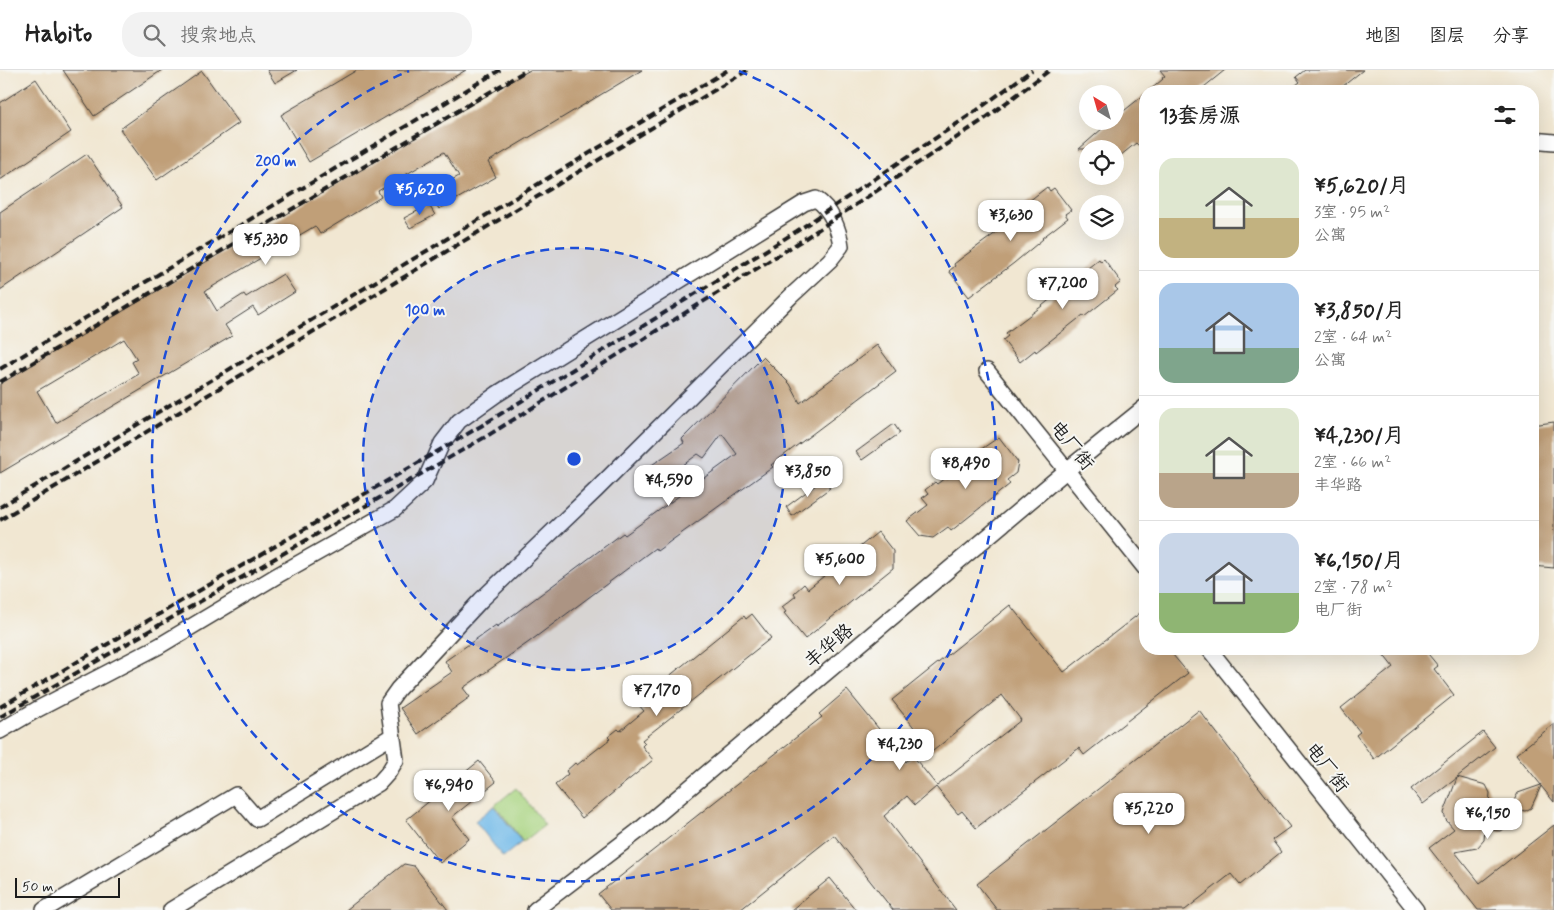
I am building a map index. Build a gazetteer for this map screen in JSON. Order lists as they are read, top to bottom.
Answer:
{
  "streets": {
    "street": ["电厂街", "丰华路"]
  },
  "crossings": [
    ["电厂街", "丰华路"]
  ],
  "scale_bar": "50 m",
  "north": "top left",
  "page": {
    "header": "Habito",
    "search": "搜索地点",
    "nav": ["地图", "图层", "分享"],
    "heading": "13套房源",
    "list": [
      {
        "name": "¥5,620/月",
        "note": "3室 · 95 m² · 公寓"
      },
      {
        "name": "¥3,850/月",
        "note": "2室 · 64 m² · 公寓"
      },
      {
        "name": "¥4,230/月",
        "note": "2室 · 66 m² · 丰华路"
      },
      {
        "name": "¥6,150/月",
        "note": "2室 · 78 m² · 电厂街"
      }
    ],
    "price": [
      "¥5,620",
      "¥3,630",
      "¥5,330",
      "¥7,200",
      "¥8,490",
      "¥3,850",
      "¥4,590",
      "¥5,600",
      "¥7,170",
      "¥4,230",
      "¥6,940",
      "¥5,220",
      "¥6,150"
    ],
    "scale": "50 m"
  },
  "rings": ["200 m", "100 m"]
}
